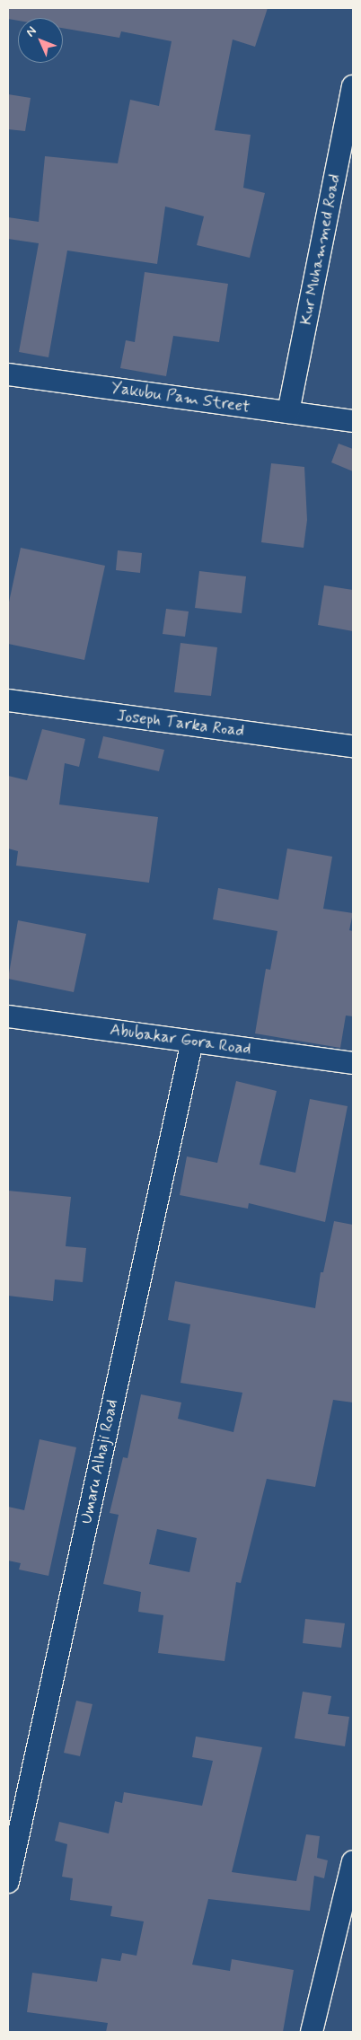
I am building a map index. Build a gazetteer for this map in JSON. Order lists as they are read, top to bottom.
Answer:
{
  "streets": {
    "street": [
      "Kur Muhammed Road",
      "Yakubu Pam Street",
      "Joseph Tarka Road",
      "Abubakar Gora Road",
      "Umaru Alhaji Road"
    ]
  },
  "crossings": [
    ["Kur Muhammed Road", "Yakubu Pam Street"],
    ["Abubakar Gora Road", "Umaru Alhaji Road"]
  ],
  "north": "top left"
}
